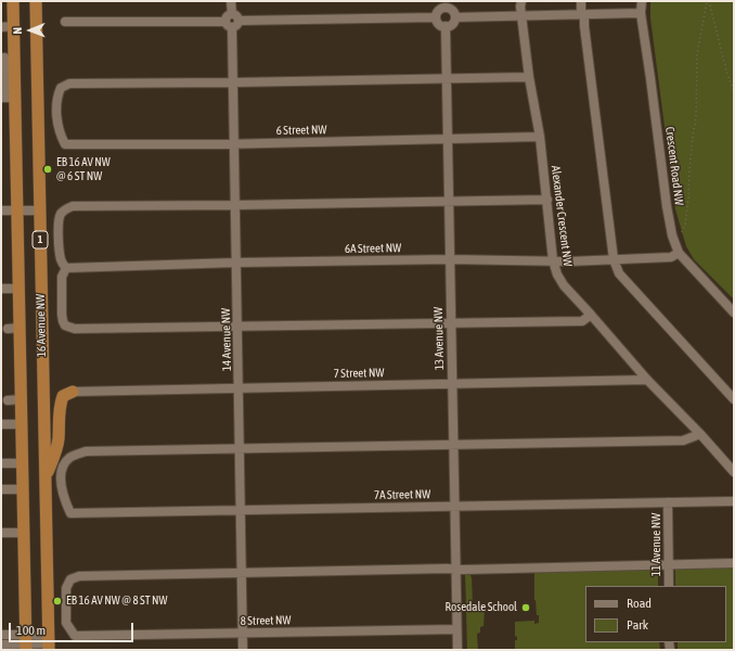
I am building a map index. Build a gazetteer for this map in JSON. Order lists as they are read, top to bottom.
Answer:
{
  "streets": {
    "highway": ["1", "16 Avenue NW"],
    "street": [
      "6 Street NW",
      "Crescent Road NW",
      "Alexander Crescent NW",
      "6A Street NW",
      "13 Avenue NW",
      "14 Avenue NW",
      "7 Street NW",
      "7A Street NW",
      "11 Avenue NW",
      "8 Street NW"
    ]
  },
  "crossings": [
    ["6 Street NW", "Alexander Crescent NW"],
    ["6 Street NW", "13 Avenue NW"],
    ["6 Street NW", "14 Avenue NW"],
    ["Crescent Road NW", "6A Street NW"],
    ["Alexander Crescent NW", "6A Street NW"],
    ["Alexander Crescent NW", "7 Street NW"],
    ["6A Street NW", "13 Avenue NW"],
    ["6A Street NW", "14 Avenue NW"],
    ["13 Avenue NW", "7 Street NW"],
    ["13 Avenue NW", "7A Street NW"],
    ["13 Avenue NW", "8 Street NW"],
    ["14 Avenue NW", "7 Street NW"],
    ["14 Avenue NW", "7A Street NW"],
    ["14 Avenue NW", "8 Street NW"],
    ["7A Street NW", "11 Avenue NW"]
  ],
  "places": ["EB 16 AV NW @ 6 ST NW", "EB 16 AV NW @ 8 ST NW", "Rosedale School"],
  "legend": ["Road", "Park"],
  "scale_bar": "100 m",
  "north": "left"
}
